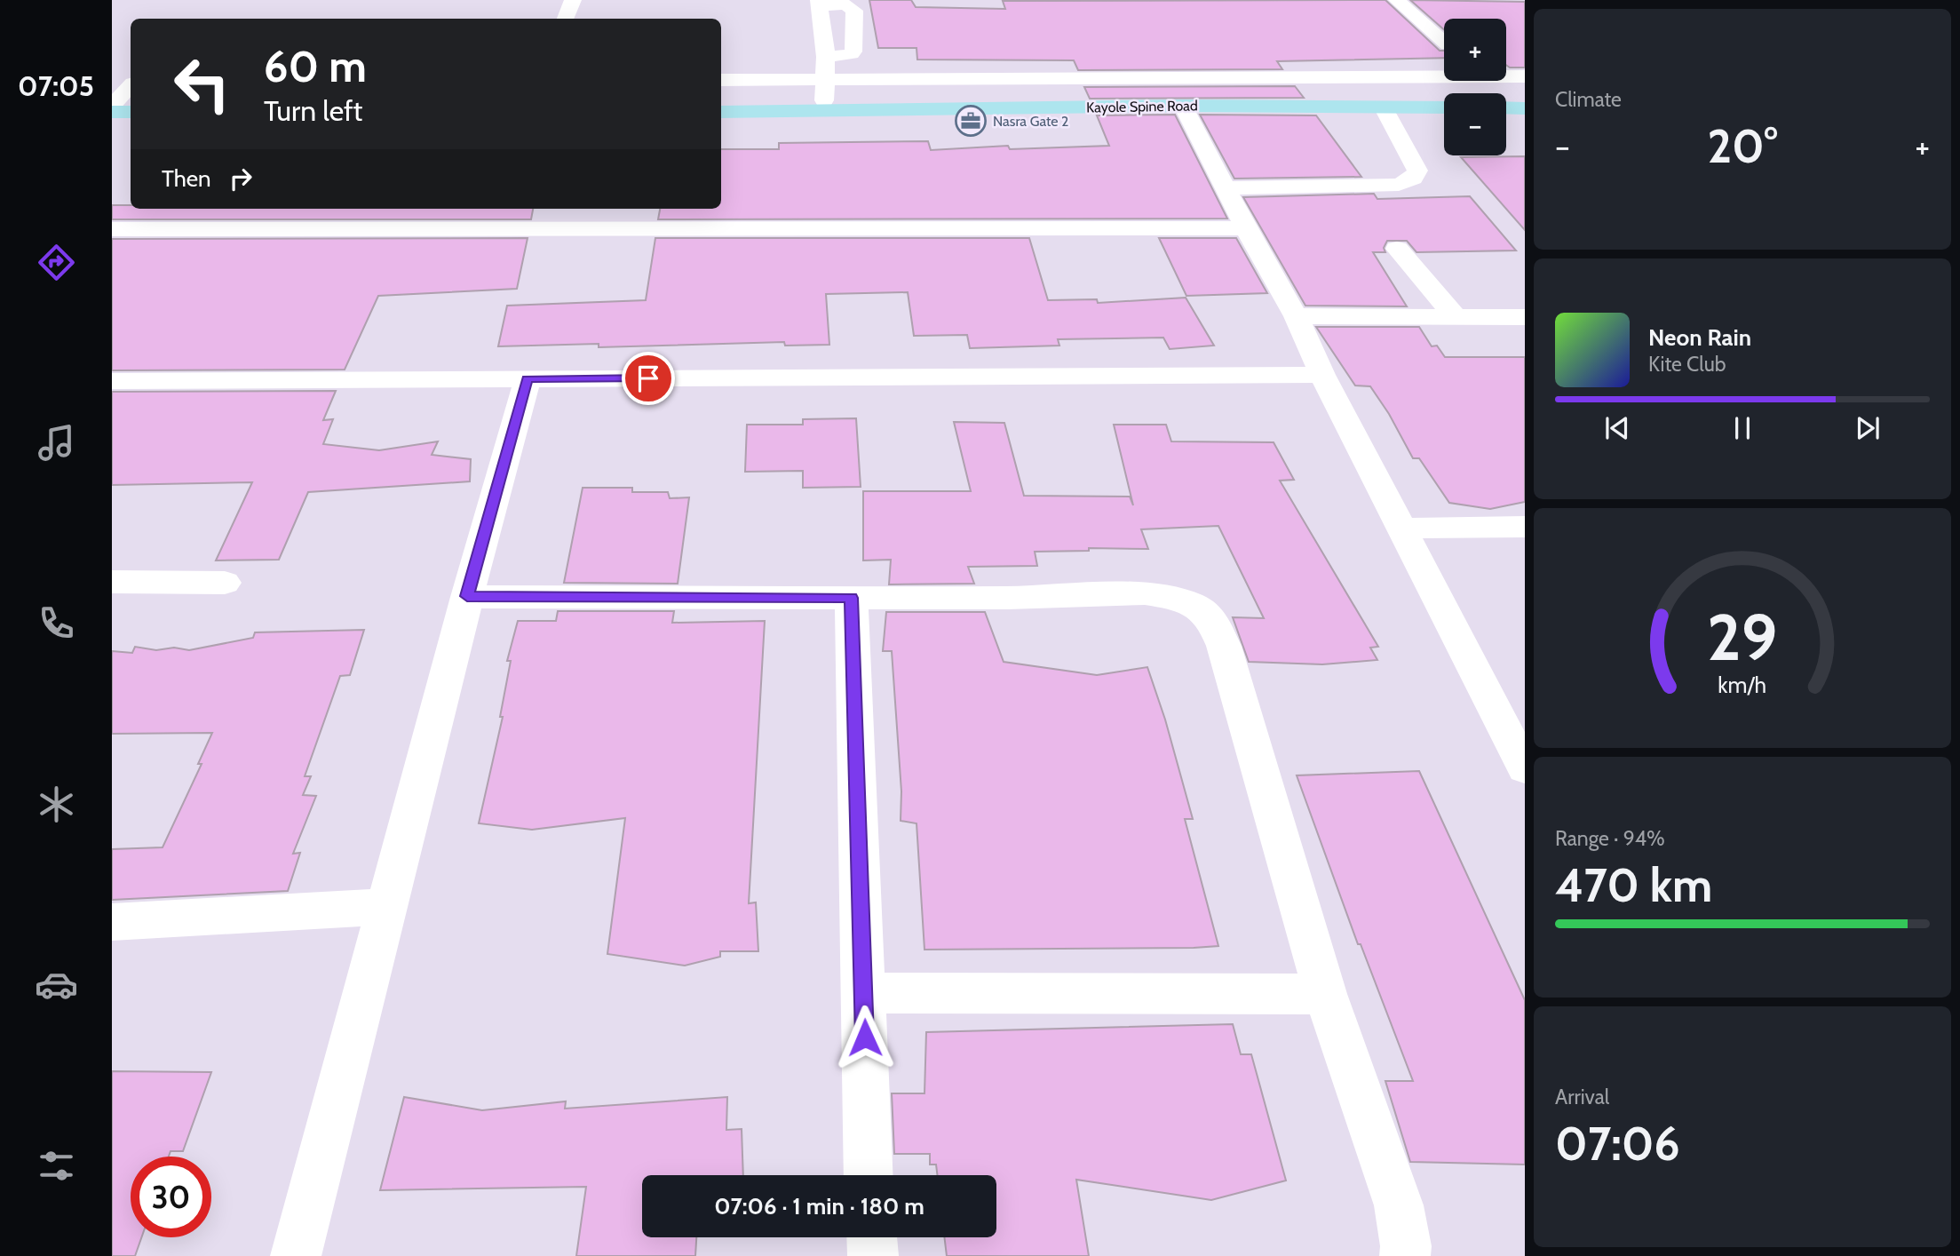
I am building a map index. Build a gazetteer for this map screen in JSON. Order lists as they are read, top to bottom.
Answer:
{
  "streets": {
    "main road": ["Kayole Spine Road"]
  },
  "places": {
    "office": ["Nasra Gate 2"]
  },
  "page": {
    "tabs": "07:05",
    "tile": [
      "Climate",
      ["Range · 94%", "470 km"],
      ["Arrival", "07:06"]
    ],
    "map_buttons": ["+", "−"],
    "turn": ["60 m", "Turn left"],
    "heat": ["−", "20°", "+"],
    "then": "Then",
    "song": ["Neon Rain", "Kite Club"],
    "limit": "30",
    "trip": "07:06 · 1 min · 180 m",
    "gauge": ["29", "km/h"]
  }
}
